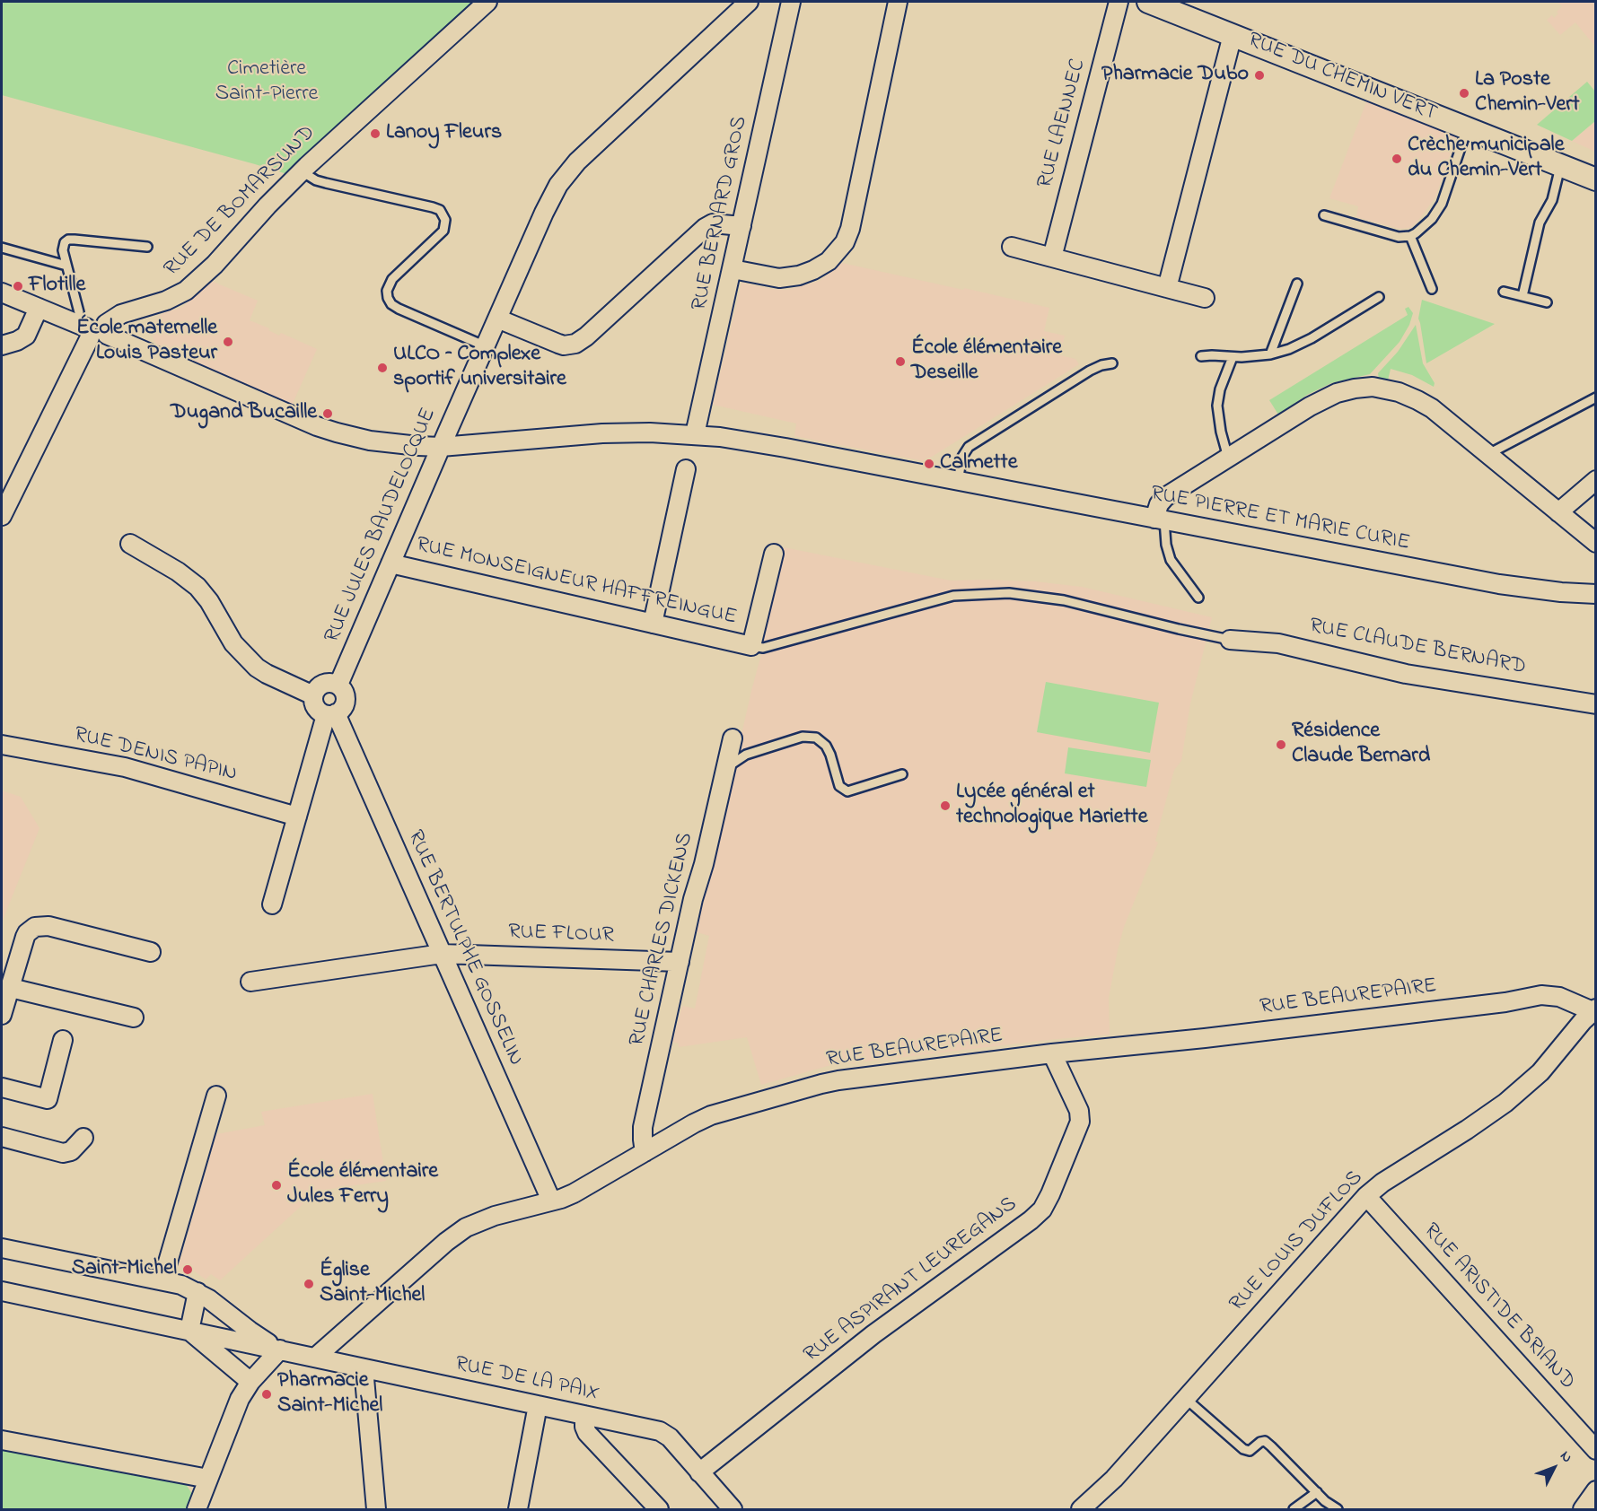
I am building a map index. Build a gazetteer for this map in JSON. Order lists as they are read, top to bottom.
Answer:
{
  "streets": {
    "street": [
      "RUE DU CHEMIN VERT",
      "RUE LAENNEC",
      "RUE DE BOMARSUND",
      "RUE BERNARD GROS",
      "RUE PIERRE ET MARIE CURIE",
      "RUE JULES BAUDELOCQUE",
      "RUE MONSEIGNEUR HAFFREINGUE",
      "RUE CLAUDE BERNARD",
      "RUE DENIS PAPIN",
      "RUE FLOUR",
      "RUE CHARLES DICKENS",
      "RUE BERTULPHE GOSSELIN",
      "RUE BEAUREPAIRE",
      "RUE LOUIS DUFLOS",
      "RUE ASPIRANT LEUREGANS",
      "RUE ARISTIDE BRIAND",
      "RUE DE LA PAIX"
    ]
  },
  "crossings": [
    ["RUE DE BOMARSUND", "RUE PIERRE ET MARIE CURIE"],
    ["RUE BERNARD GROS", "RUE PIERRE ET MARIE CURIE"],
    ["RUE PIERRE ET MARIE CURIE", "RUE JULES BAUDELOCQUE"],
    ["RUE JULES BAUDELOCQUE", "RUE MONSEIGNEUR HAFFREINGUE"],
    ["RUE JULES BAUDELOCQUE", "RUE BERTULPHE GOSSELIN"],
    ["RUE FLOUR", "RUE CHARLES DICKENS"],
    ["RUE FLOUR", "RUE BERTULPHE GOSSELIN"],
    ["RUE CHARLES DICKENS", "RUE BEAUREPAIRE"],
    ["RUE BERTULPHE GOSSELIN", "RUE BEAUREPAIRE"],
    ["RUE BEAUREPAIRE", "RUE LOUIS DUFLOS"],
    ["RUE BEAUREPAIRE", "RUE ASPIRANT LEUREGANS"],
    ["RUE BEAUREPAIRE", "RUE DE LA PAIX"],
    ["RUE LOUIS DUFLOS", "RUE ARISTIDE BRIAND"],
    ["RUE ASPIRANT LEUREGANS", "RUE DE LA PAIX"]
  ],
  "parks": ["Cimetière Saint-Pierre"],
  "places": [
    "Pharmacie Dubo",
    "La Poste Chemin-Vert",
    "Lanoy Fleurs",
    "Crèche municipale du Chemin-Vert",
    "Flotille",
    "École maternelle Louis Pasteur",
    "École élémentaire Deseille",
    "ULCO – Complexe sportif universitaire",
    "Dugand Bucaille",
    "Calmette",
    "Résidence Claude Bernard",
    "Lycée général et technologique Mariette",
    "École élémentaire Jules Ferry",
    "Saint-Michel",
    "Église Saint-Michel",
    "Pharmacie Saint-Michel"
  ],
  "north": "top right"
}
